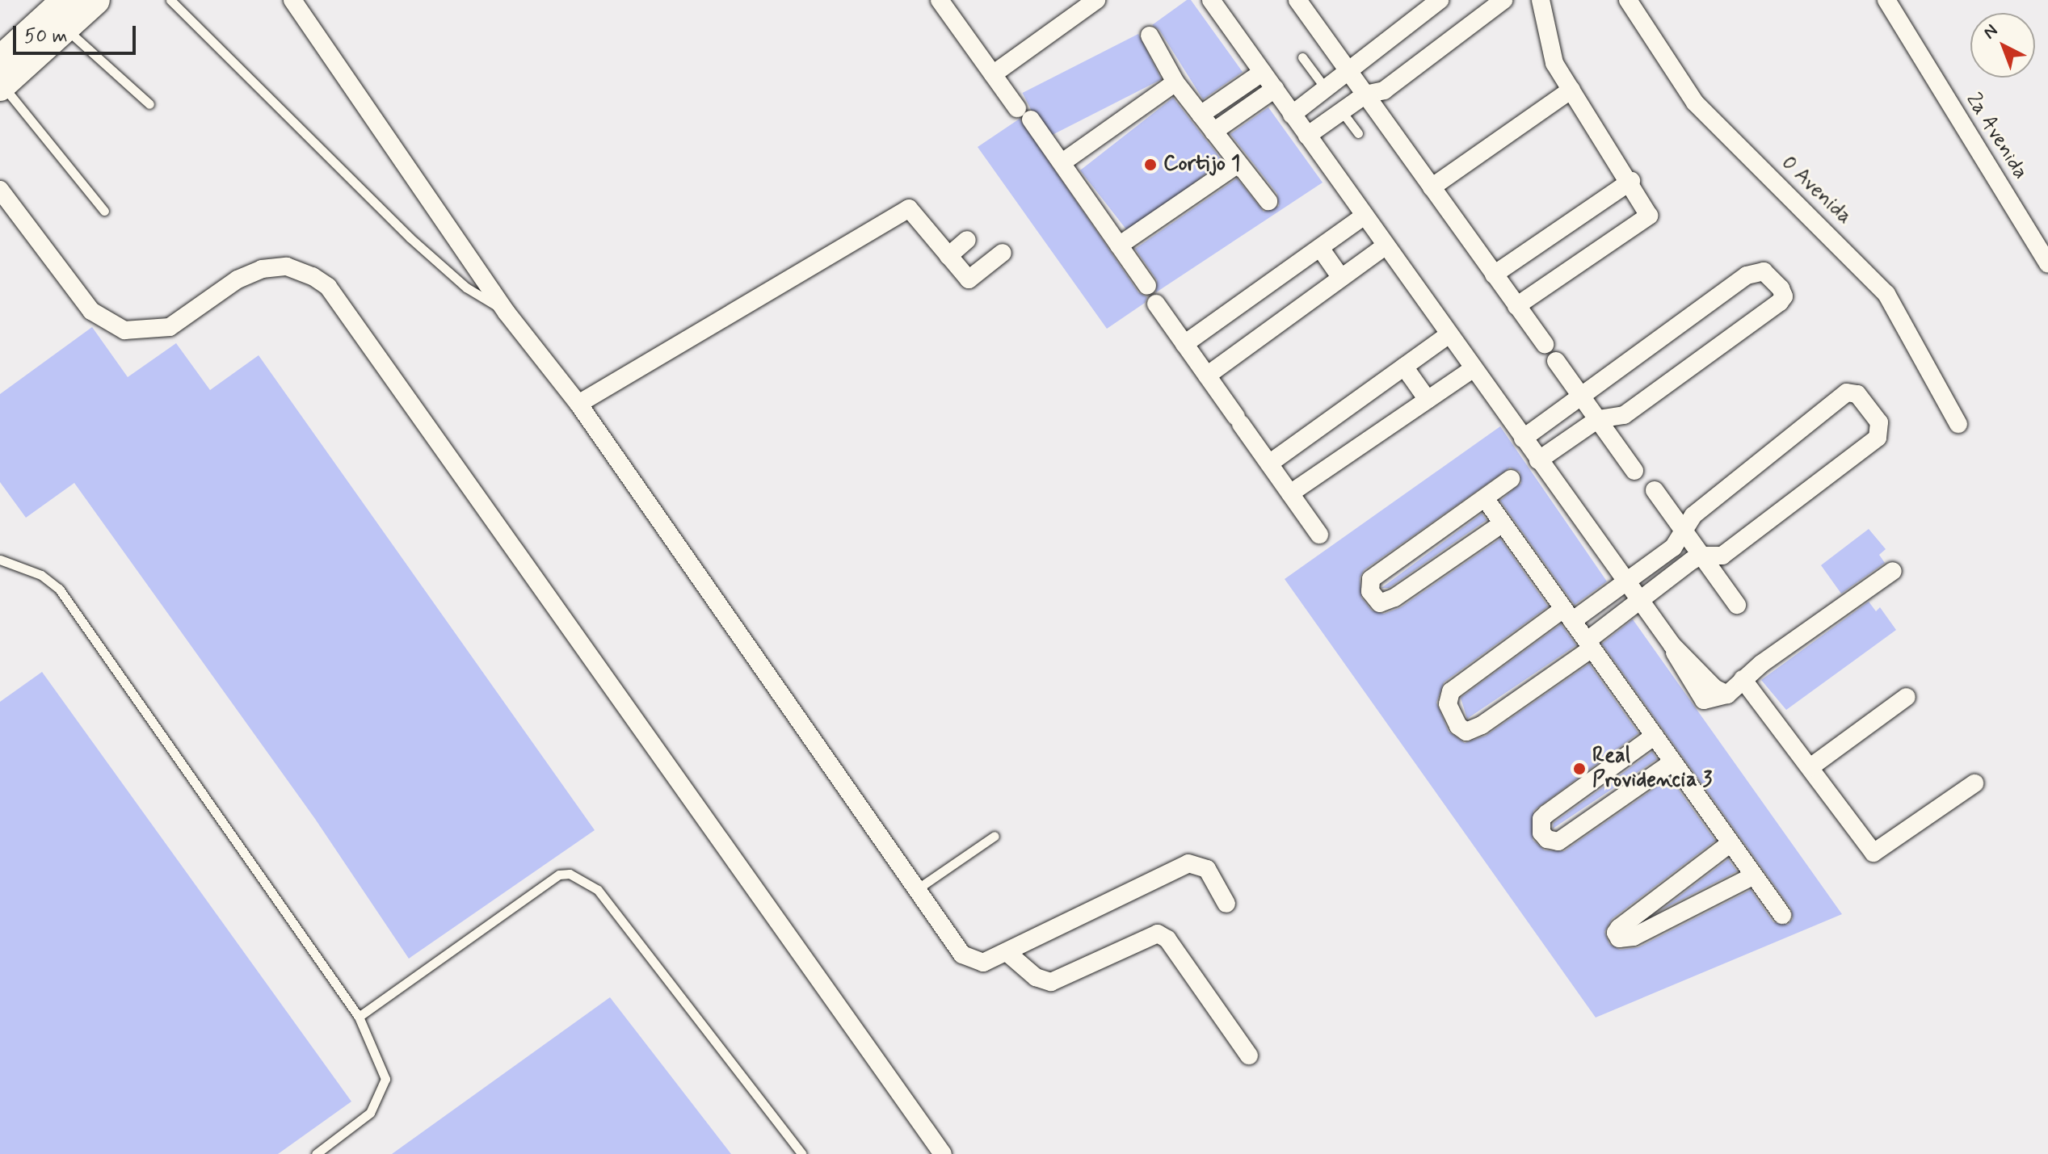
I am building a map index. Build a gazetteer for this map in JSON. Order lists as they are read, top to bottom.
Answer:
{
  "streets": {
    "street": ["2a Avenida", "0 Avenida"]
  },
  "places": ["Cortijo 1", "Real Providencia 3"],
  "scale_bar": "50 m",
  "north": "top left"
}
